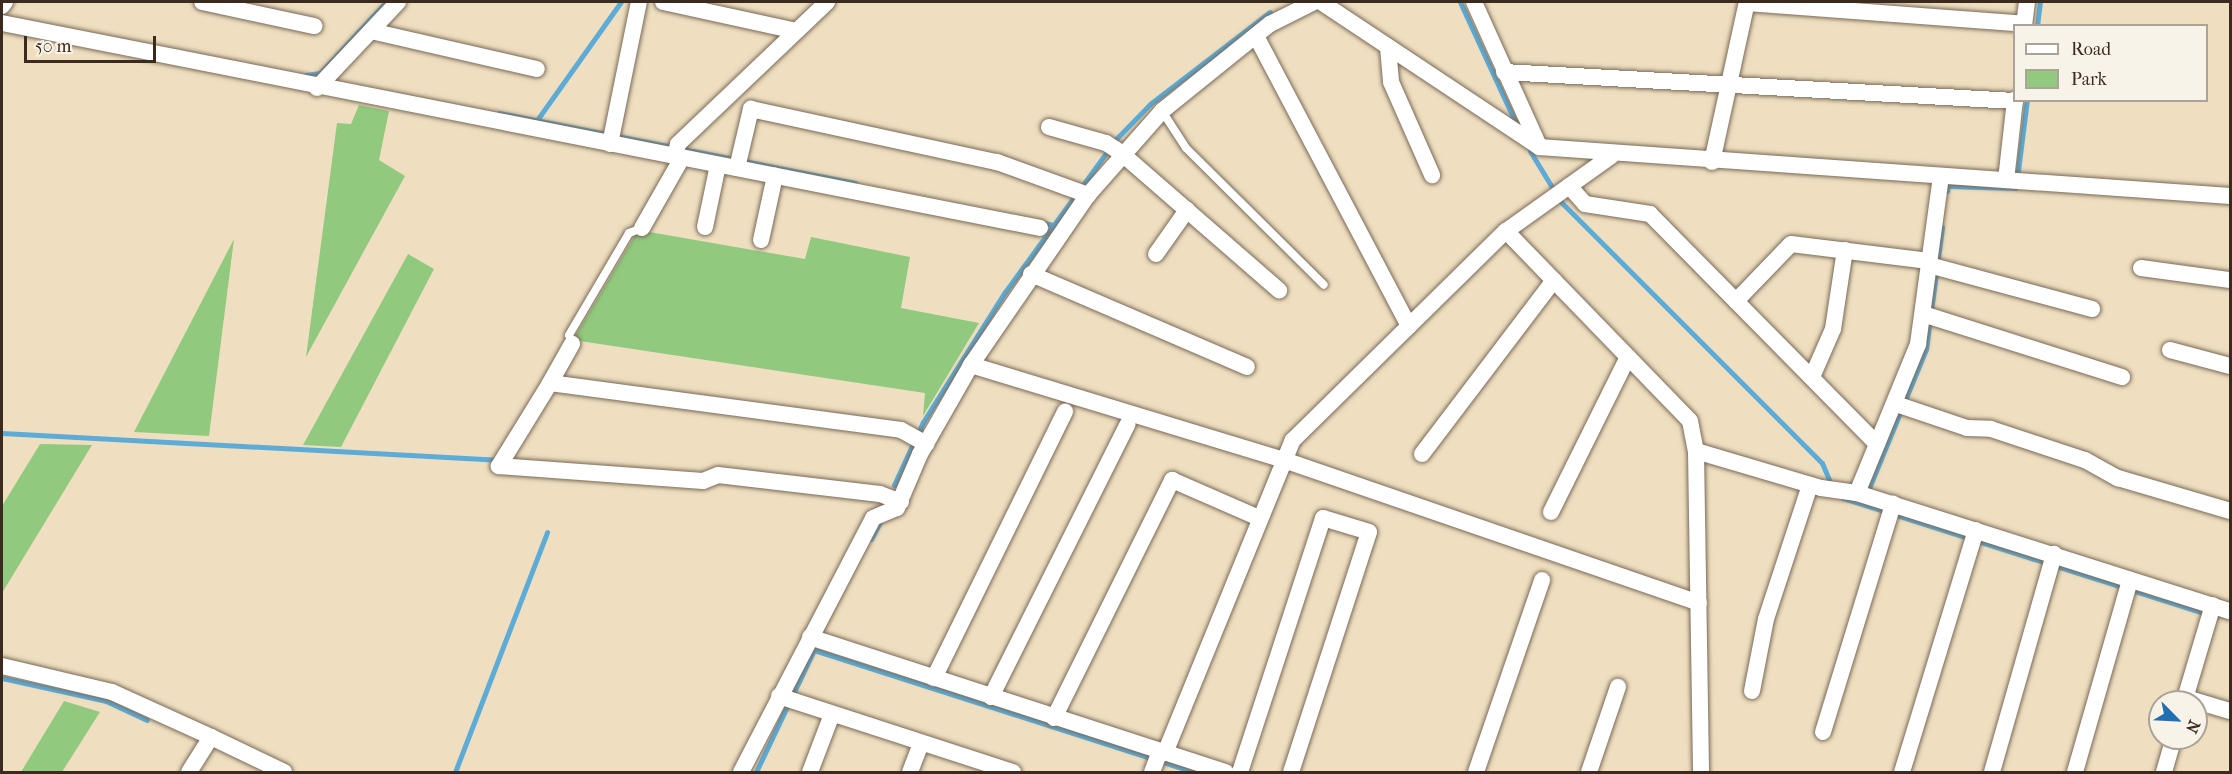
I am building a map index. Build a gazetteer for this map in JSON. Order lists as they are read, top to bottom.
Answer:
{
  "legend": ["Road", "Park"],
  "scale_bar": "50 m",
  "north": "bottom right"
}
